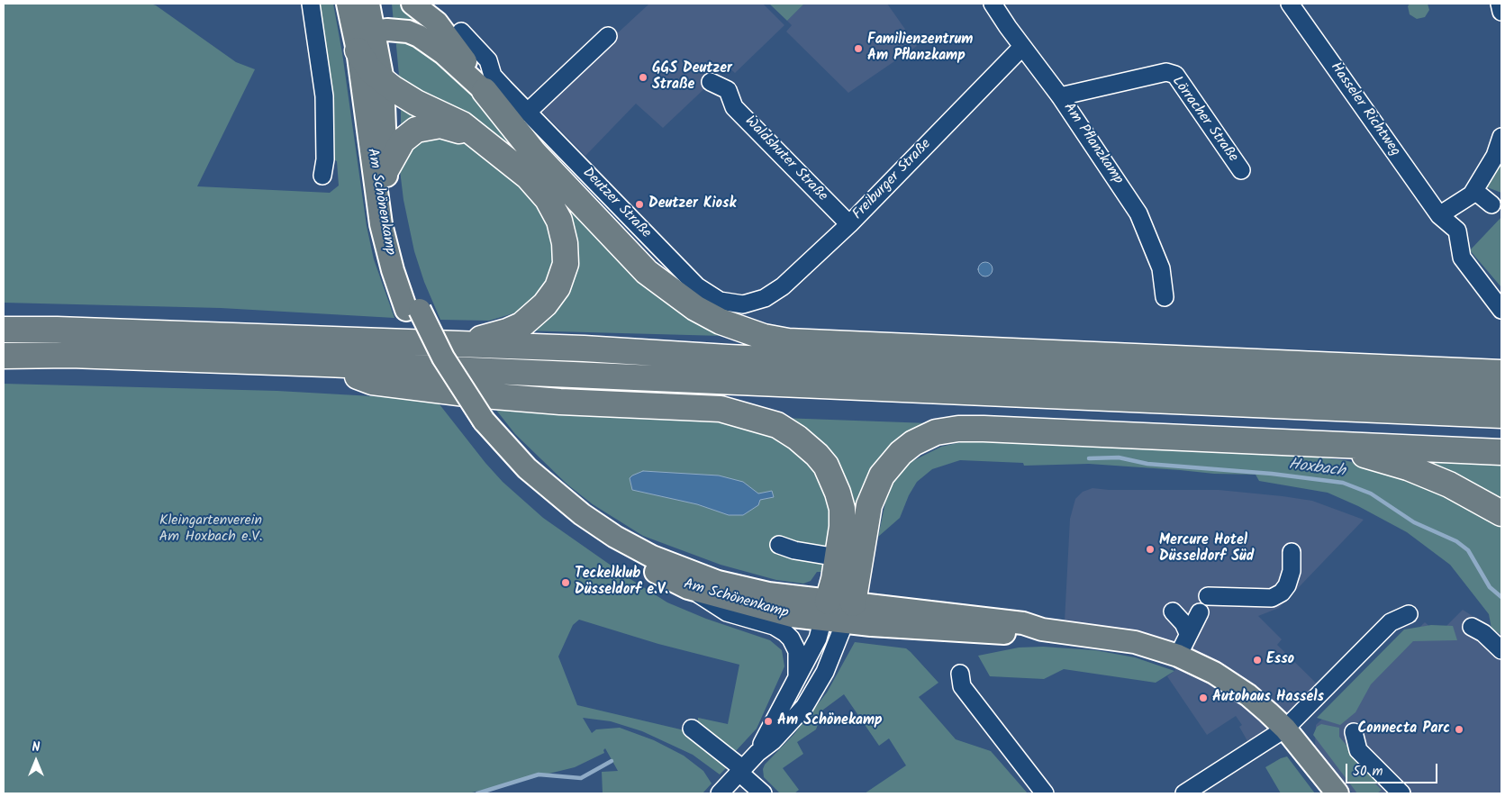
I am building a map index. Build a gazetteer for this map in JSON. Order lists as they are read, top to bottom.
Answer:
{
  "streets": {
    "main road": ["Am Schönenkamp"],
    "street": [
      "Hasseler Richtweg",
      "Lörracher Straße",
      "Am Pflanzkamp",
      "Waldshuter Straße",
      "Freiburger Straße",
      "Deutzer Straße"
    ]
  },
  "crossings": [
    ["Lörracher Straße", "Am Pflanzkamp"],
    ["Am Pflanzkamp", "Freiburger Straße"],
    ["Waldshuter Straße", "Freiburger Straße"],
    ["Freiburger Straße", "Deutzer Straße"]
  ],
  "water": ["Hoxbach"],
  "parks": ["Kleingartenverein Am Hoxbach e.V."],
  "places": [
    "Familienzentrum Am Pflanzkamp",
    "GGS Deutzer Straße",
    "Deutzer Kiosk",
    "Mercure Hotel Düsseldorf Süd",
    "Teckelklub Düsseldorf e.V.",
    "Esso",
    "Autohaus Hassels",
    "Am Schönekamp",
    "Connecta Parc"
  ],
  "scale_bar": "50 m",
  "north": "top"
}
